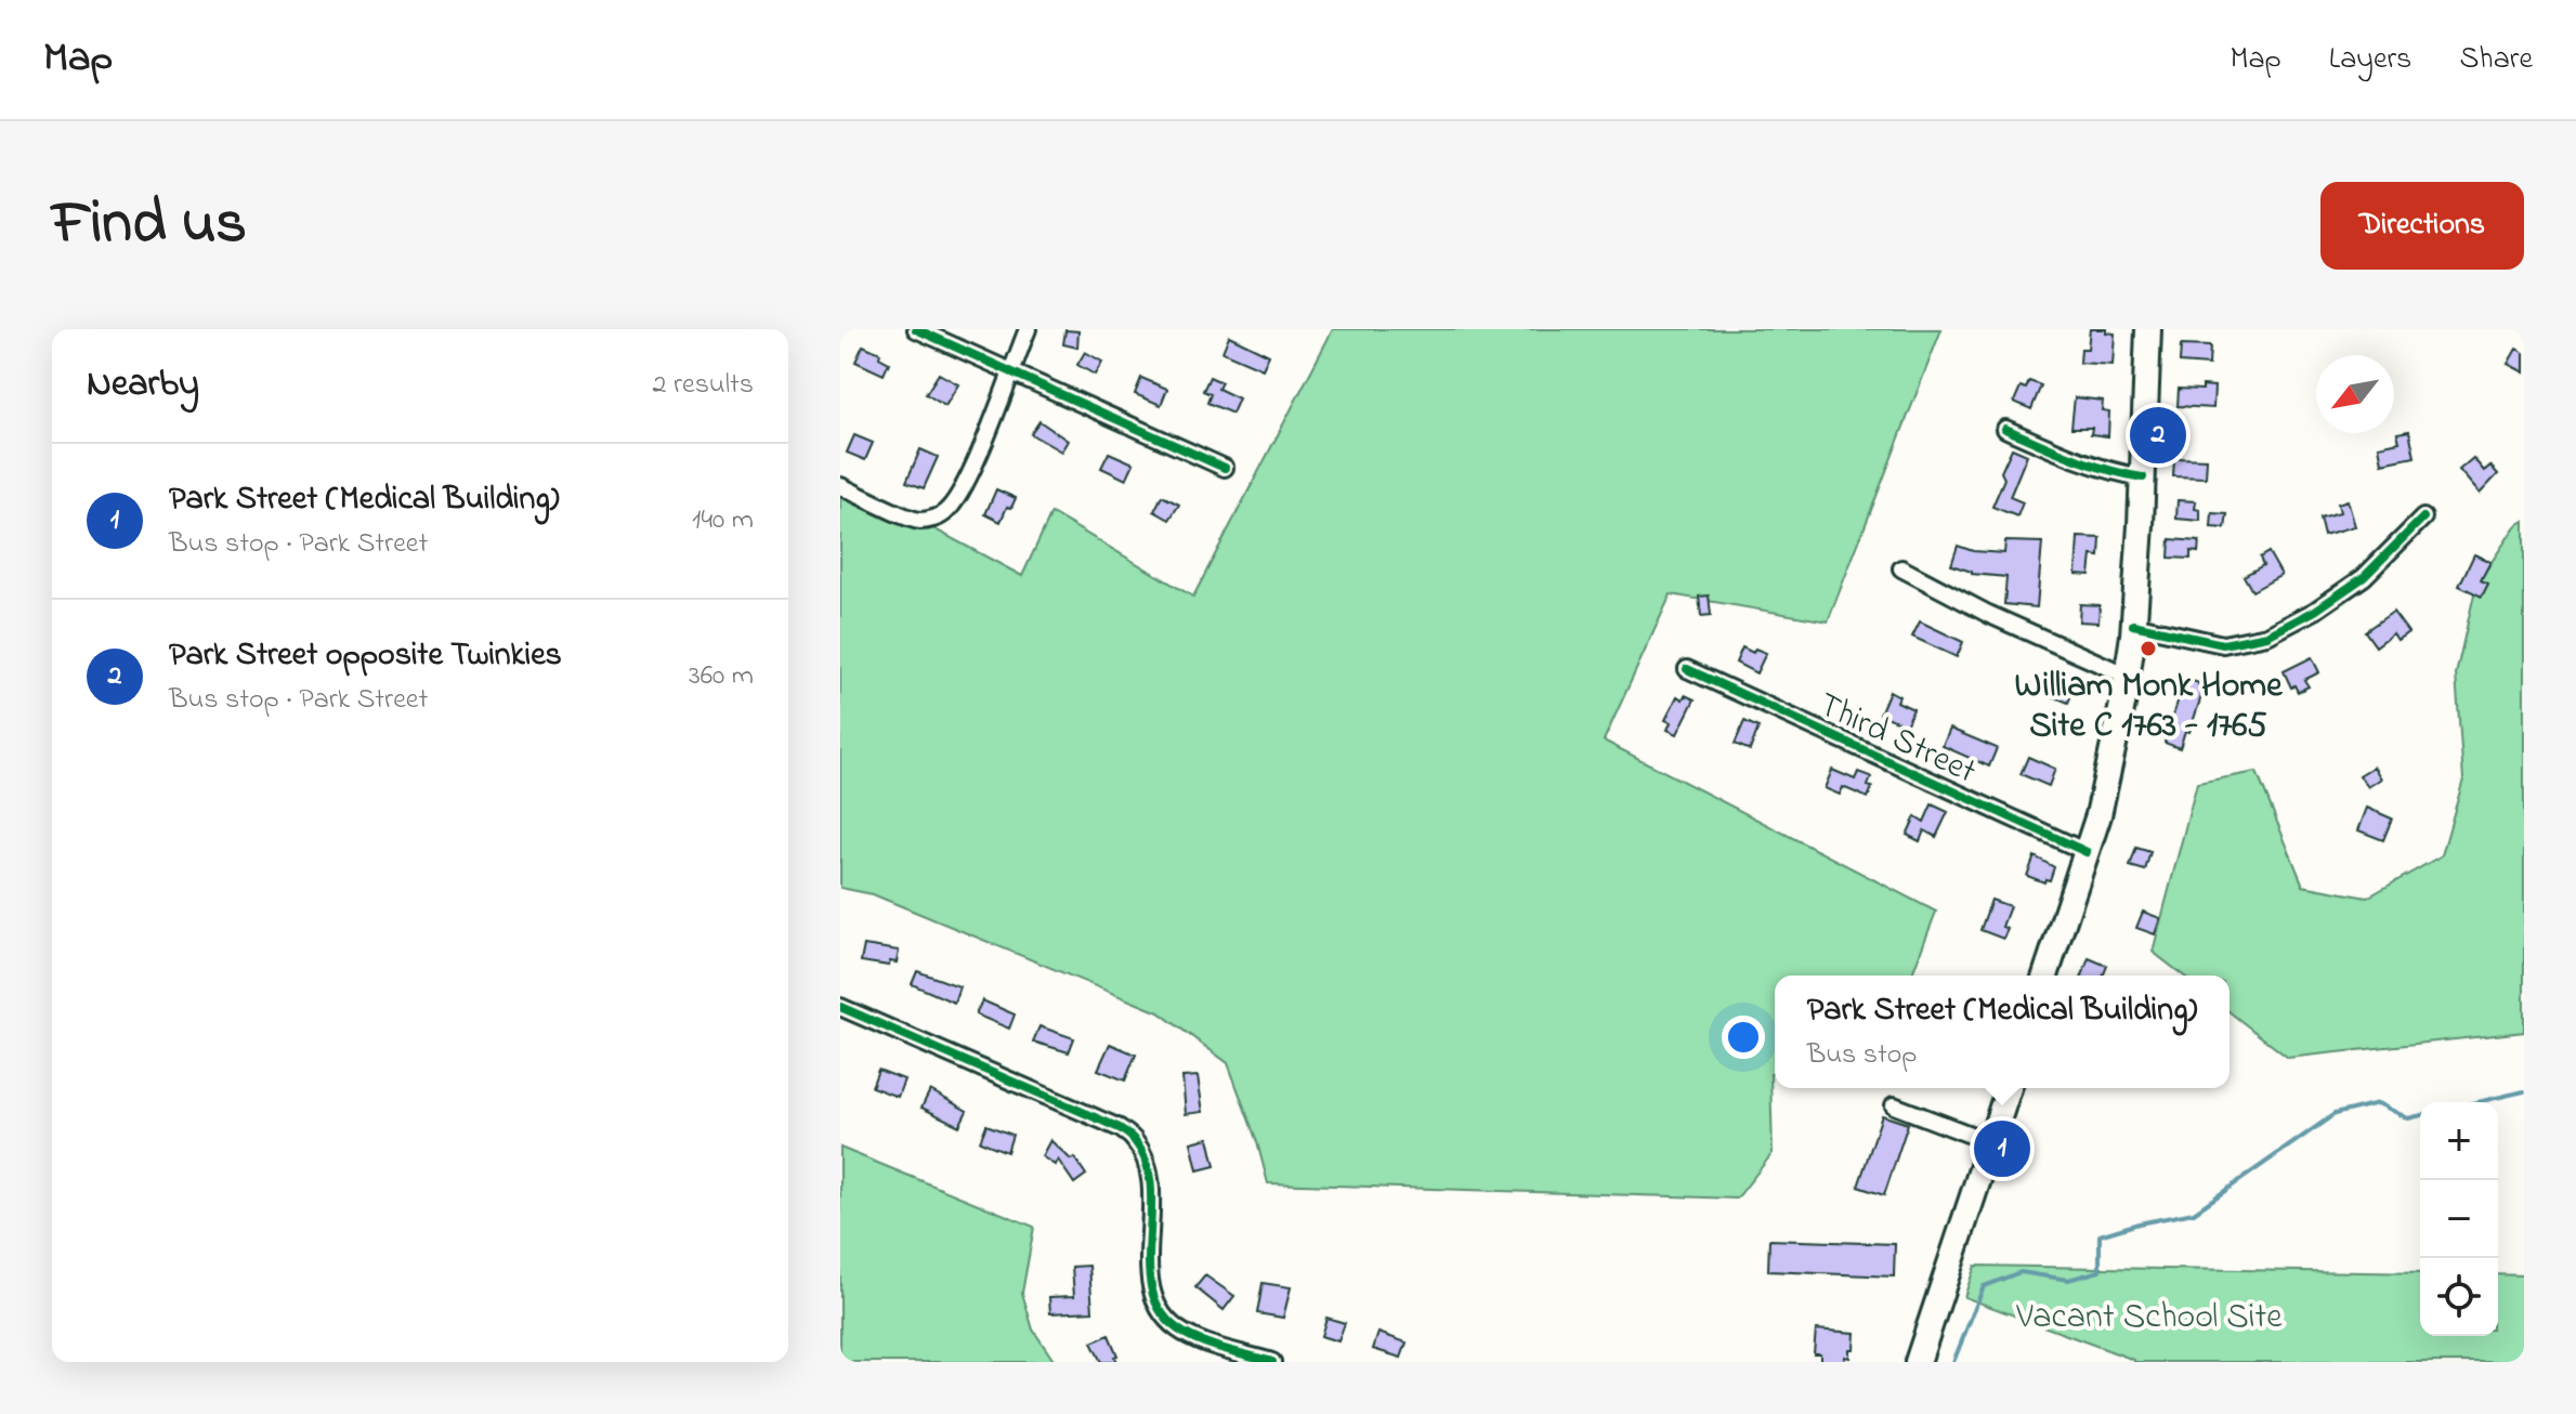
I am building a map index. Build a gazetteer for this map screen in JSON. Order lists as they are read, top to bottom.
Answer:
{
  "streets": {
    "street": ["Third Street"]
  },
  "parks": ["Vacant School Site"],
  "places": ["William Monk Home Site C 1763 - 1765"],
  "north": "bottom left",
  "page": {
    "header": "Map",
    "nav": ["Map", "Layers", "Share"],
    "title": "Find us",
    "buttons": "Directions",
    "heading": ["Nearby", "2 results"],
    "pins": ["2", "1"],
    "list": [
      {
        "mark": "1",
        "name": "Park Street (Medical Building)",
        "note": "Bus stop · Park Street",
        "value": "140 m"
      },
      {
        "mark": "2",
        "name": "Park Street opposite Twinkies",
        "note": "Bus stop · Park Street",
        "value": "360 m"
      }
    ],
    "popup": ["Park Street (Medical Building)", "Bus stop"],
    "map_buttons": ["+", "−"]
  }
}
